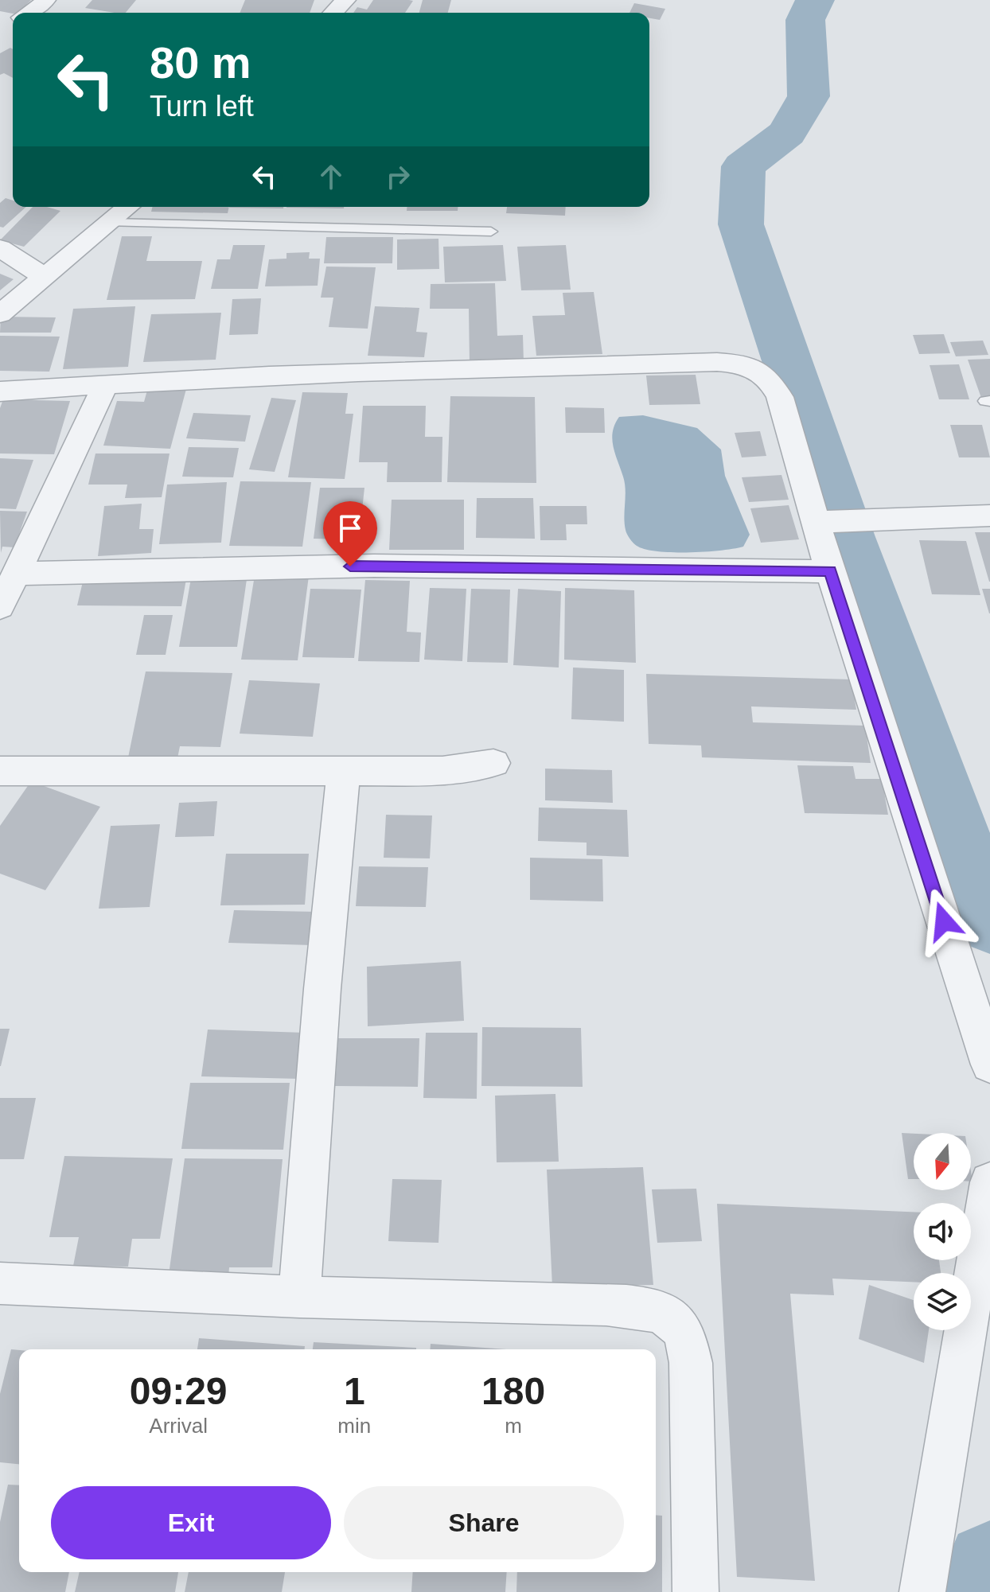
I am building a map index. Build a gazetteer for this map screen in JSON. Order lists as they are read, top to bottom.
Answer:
{
  "north": "bottom",
  "page": {
    "turn": ["80 m", "Turn left"],
    "eta": [
      "09:29",
      "Arrival",
      "1",
      "min",
      "180",
      "m"
    ],
    "buttons": ["Exit", "Share"]
  }
}
